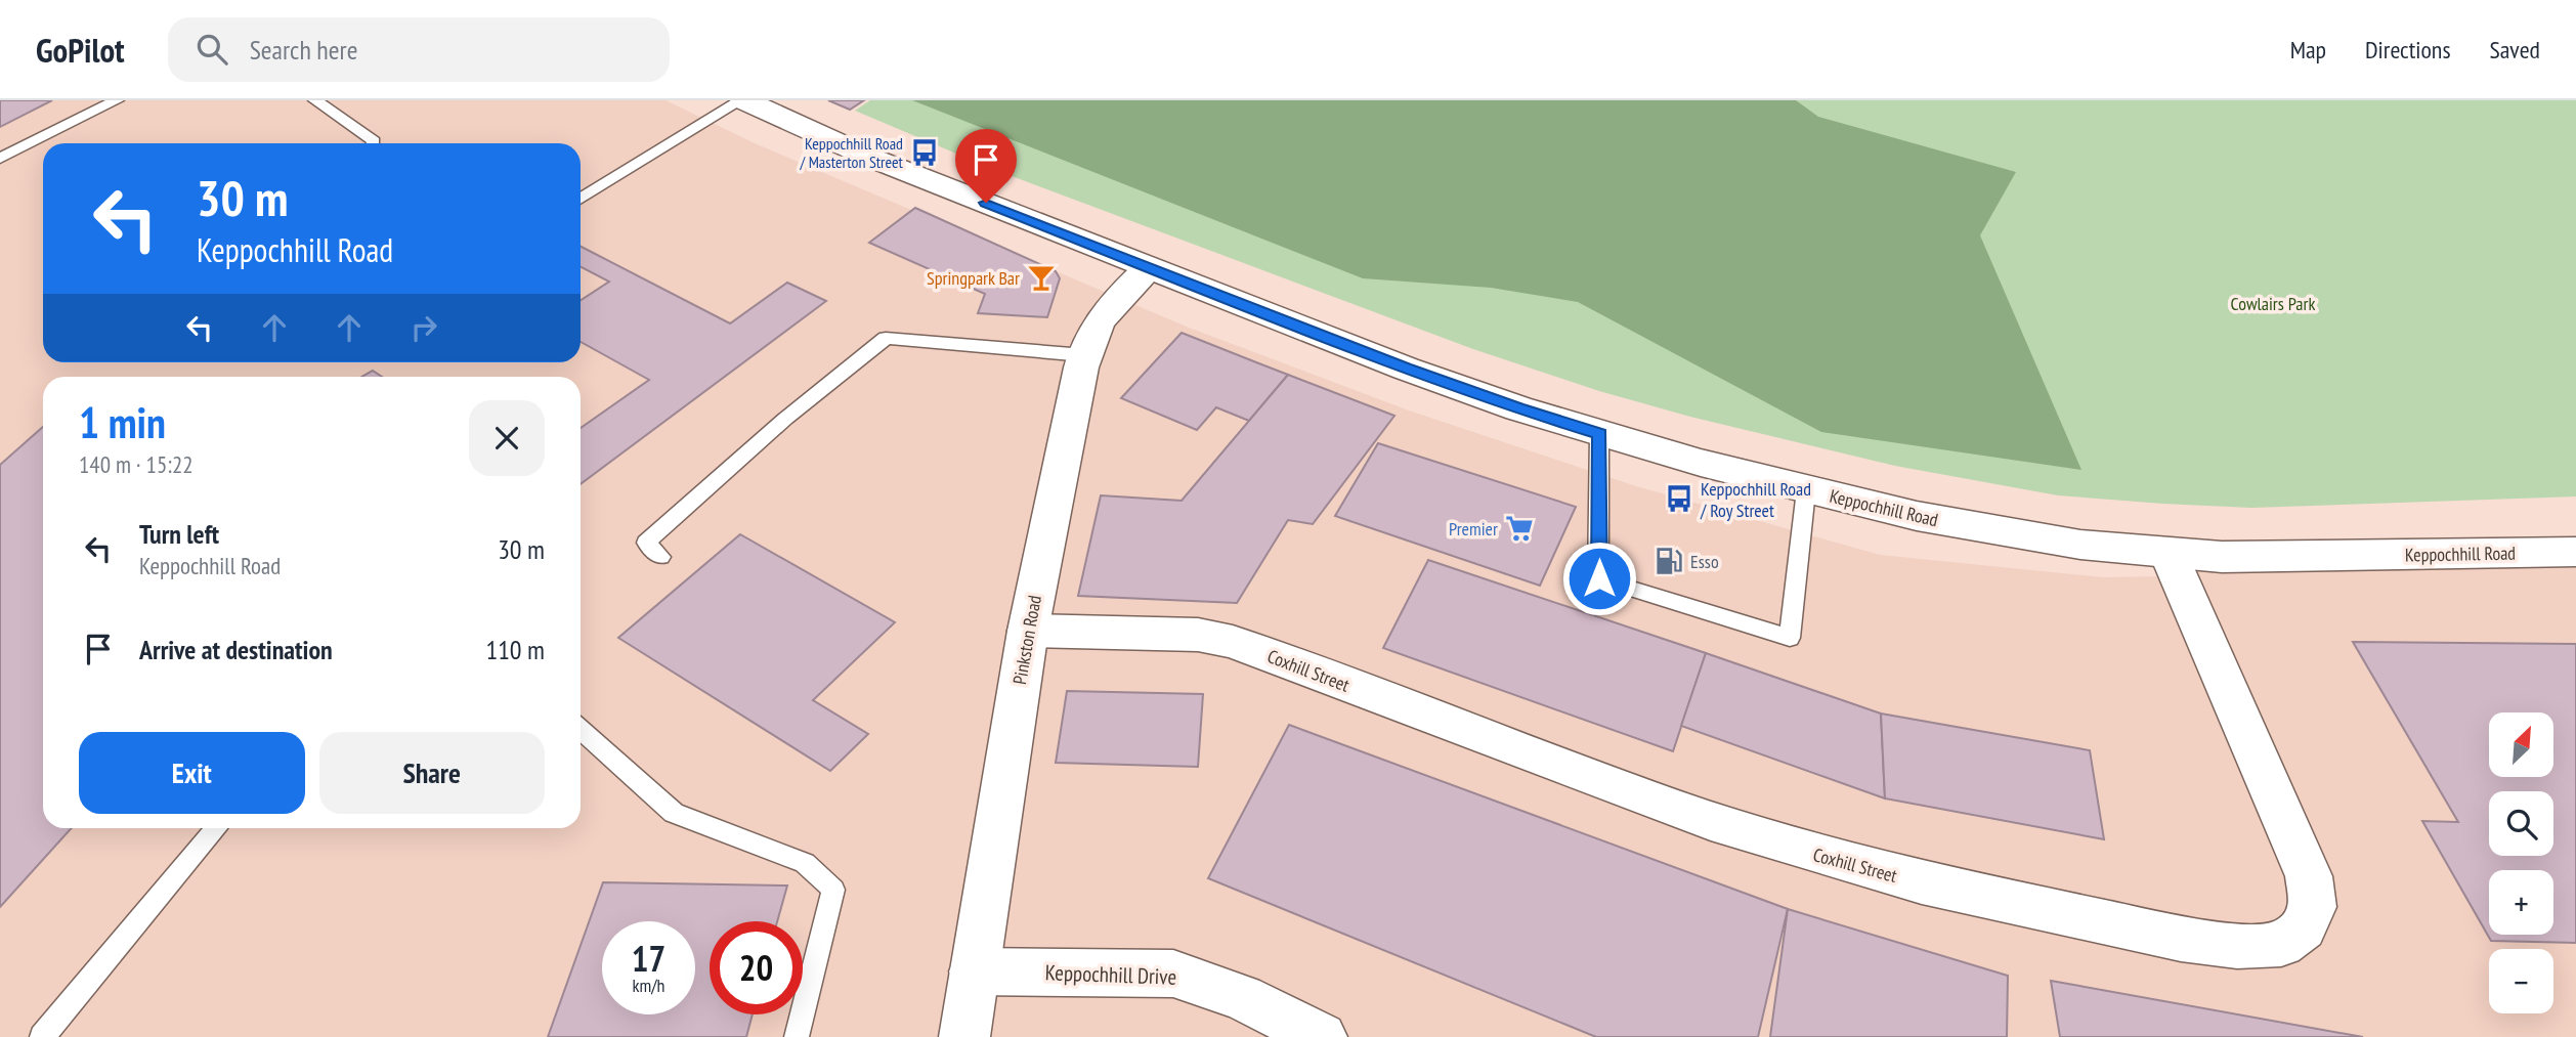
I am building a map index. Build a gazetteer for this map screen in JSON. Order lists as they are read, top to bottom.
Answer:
{
  "streets": {
    "street": [
      "Keppochhill Road",
      "Pinkston Road",
      "Coxhill Street",
      "Keppochhill Drive"
    ]
  },
  "crossings": [
    ["Keppochhill Road", "Pinkston Road"],
    ["Keppochhill Road", "Coxhill Street"],
    ["Pinkston Road", "Coxhill Street"],
    ["Pinkston Road", "Keppochhill Drive"]
  ],
  "parks": ["Cowlairs Park"],
  "places": {
    "bus stop": ["Keppochhill Road / Masterton Street", "Keppochhill Road / Roy Street"],
    "bar": ["Springpark Bar"],
    "supermarket": ["Premier"],
    "fuel station": ["Esso"]
  },
  "north": "top right",
  "page": {
    "header": "GoPilot",
    "search": "Search here",
    "nav": ["Map", "Directions", "Saved"],
    "turn": ["30 m", "Keppochhill Road"],
    "heading": ["1 min", "140 m · 15:22"],
    "list": [
      {
        "name": "Turn left",
        "note": "Keppochhill Road",
        "value": "30 m"
      },
      {
        "name": "Arrive at destination",
        "value": "110 m"
      }
    ],
    "map_buttons": ["+", "−"],
    "buttons": ["Exit", "Share"],
    "speed": "17 km/h",
    "limit": "20"
  }
}
